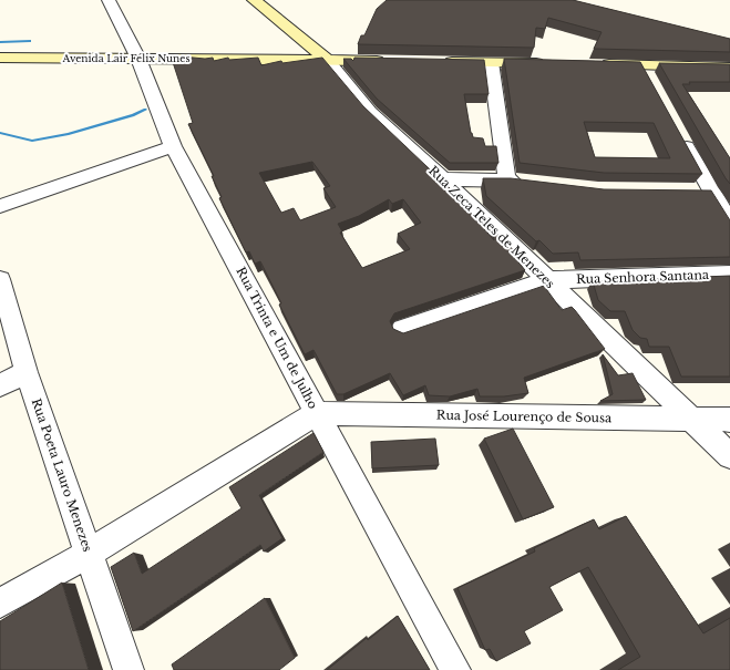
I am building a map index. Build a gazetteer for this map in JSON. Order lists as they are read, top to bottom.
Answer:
{
  "streets": {
    "main road": ["Avenida Lair Félix Nunes", "Rua Zeca Teles de Menezes"],
    "street": [
      "Rua Senhora Santana",
      "Rua Trinta e Um de Julho",
      "Rua José Lourenço de Sousa",
      "Rua Poeta Lauro Menezes"
    ]
  },
  "crossings": [
    ["Avenida Lair Félix Nunes", "Rua Zeca Teles de Menezes"],
    ["Avenida Lair Félix Nunes", "Rua Trinta e Um de Julho"],
    ["Rua Zeca Teles de Menezes", "Rua Senhora Santana"],
    ["Rua Zeca Teles de Menezes", "Rua José Lourenço de Sousa"],
    ["Rua Trinta e Um de Julho", "Rua José Lourenço de Sousa"]
  ]
}
